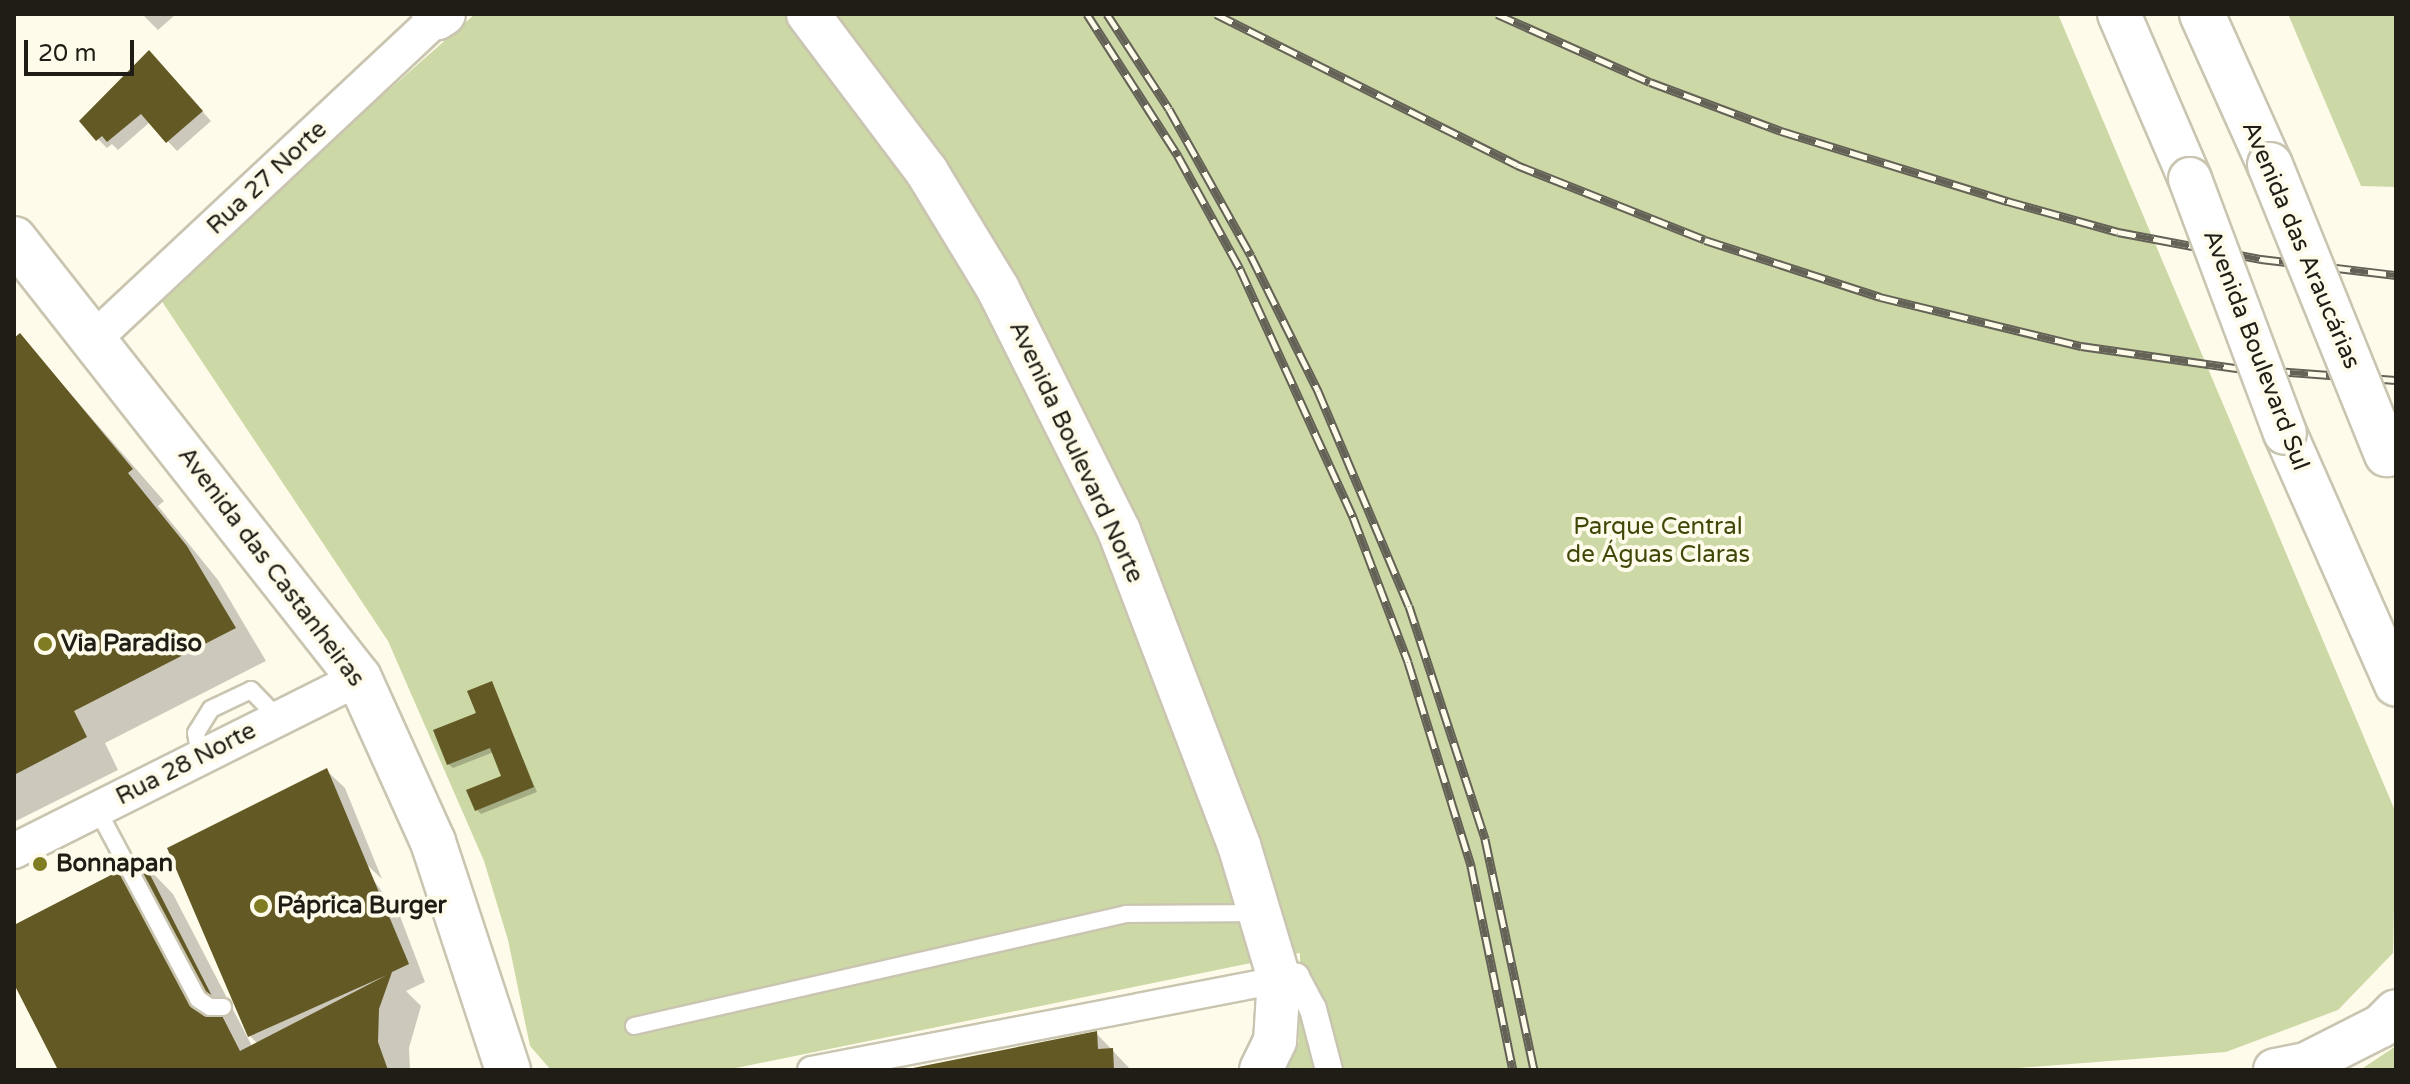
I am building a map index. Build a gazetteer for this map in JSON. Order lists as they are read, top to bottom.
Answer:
{
  "streets": {
    "main road": ["Avenida das Araucárias", "Avenida das Castanheiras"],
    "street": [
      "Rua 27 Norte",
      "Avenida Boulevard Sul",
      "Avenida Boulevard Norte",
      "Rua 28 Norte"
    ]
  },
  "crossings": [
    ["Rua 27 Norte", "Avenida das Castanheiras"],
    ["Avenida das Castanheiras", "Rua 28 Norte"]
  ],
  "parks": ["Parque Central de Águas Claras"],
  "places": ["Via Paradiso", "Bonnapan", "Páprica Burger"],
  "scale_bar": "20 m"
}
